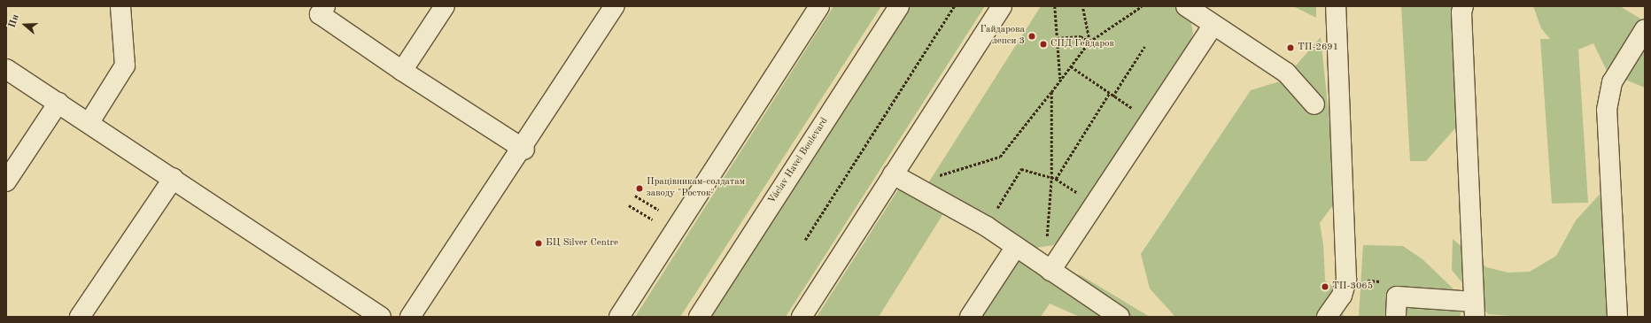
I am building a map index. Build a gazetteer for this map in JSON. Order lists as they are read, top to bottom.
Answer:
{
  "streets": {
    "street": ["Václav Havel Boulevard"]
  },
  "places": [
    "Гайдарова лепси 3",
    "СПД Гейдаров",
    "ТП-2691",
    "Працівникам-солдатам заводу \"Росток\"",
    "БЦ Silver Centre",
    "ТП-3065"
  ],
  "north": "left"
}
